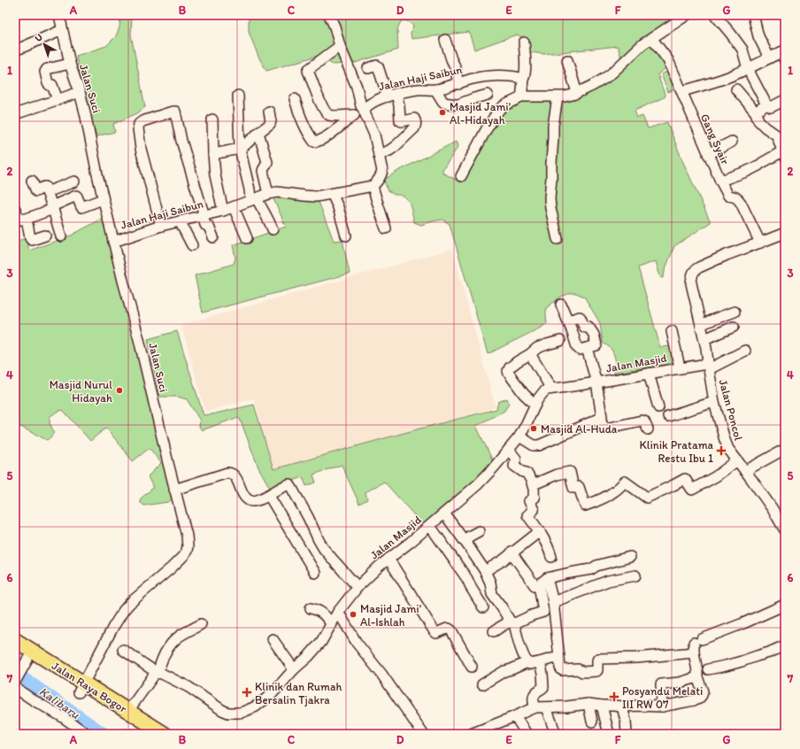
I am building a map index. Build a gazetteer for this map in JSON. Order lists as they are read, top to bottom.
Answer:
{
  "streets": {
    "highway": ["Jalan Raya Bogor"],
    "street": [
      "Jalan Haji Saibun",
      "Jalan Suci",
      "Gang Syair",
      "Jalan Masjid",
      "Jalan Poncol"
    ]
  },
  "crossings": [
    ["Jalan Haji Saibun", "Jalan Suci"],
    ["Jalan Suci", "Jalan Raya Bogor"],
    ["Gang Syair", "Jalan Poncol"],
    ["Jalan Masjid", "Jalan Poncol"]
  ],
  "water": ["Kalibaru"],
  "places": {
    "other": [
      "Masjid Jami' Al-Hidayah",
      "Masjid Nurul Hidayah",
      "Masjid Al-Huda",
      "Masjid Jami' Al-Ishlah"
    ],
    "health": ["Klinik Pratama Restu Ibu 1", "Klinik dan Rumah Bersalin Tjakra", "Posyandu Melati III RW 07"]
  },
  "north": "top left",
  "grid": {
    "columns": [
      "A",
      "B",
      "C",
      "D",
      "E",
      "F",
      "G"
    ],
    "rows": [
      "1",
      "2",
      "3",
      "4",
      "5",
      "6",
      "7"
    ]
  }
}
